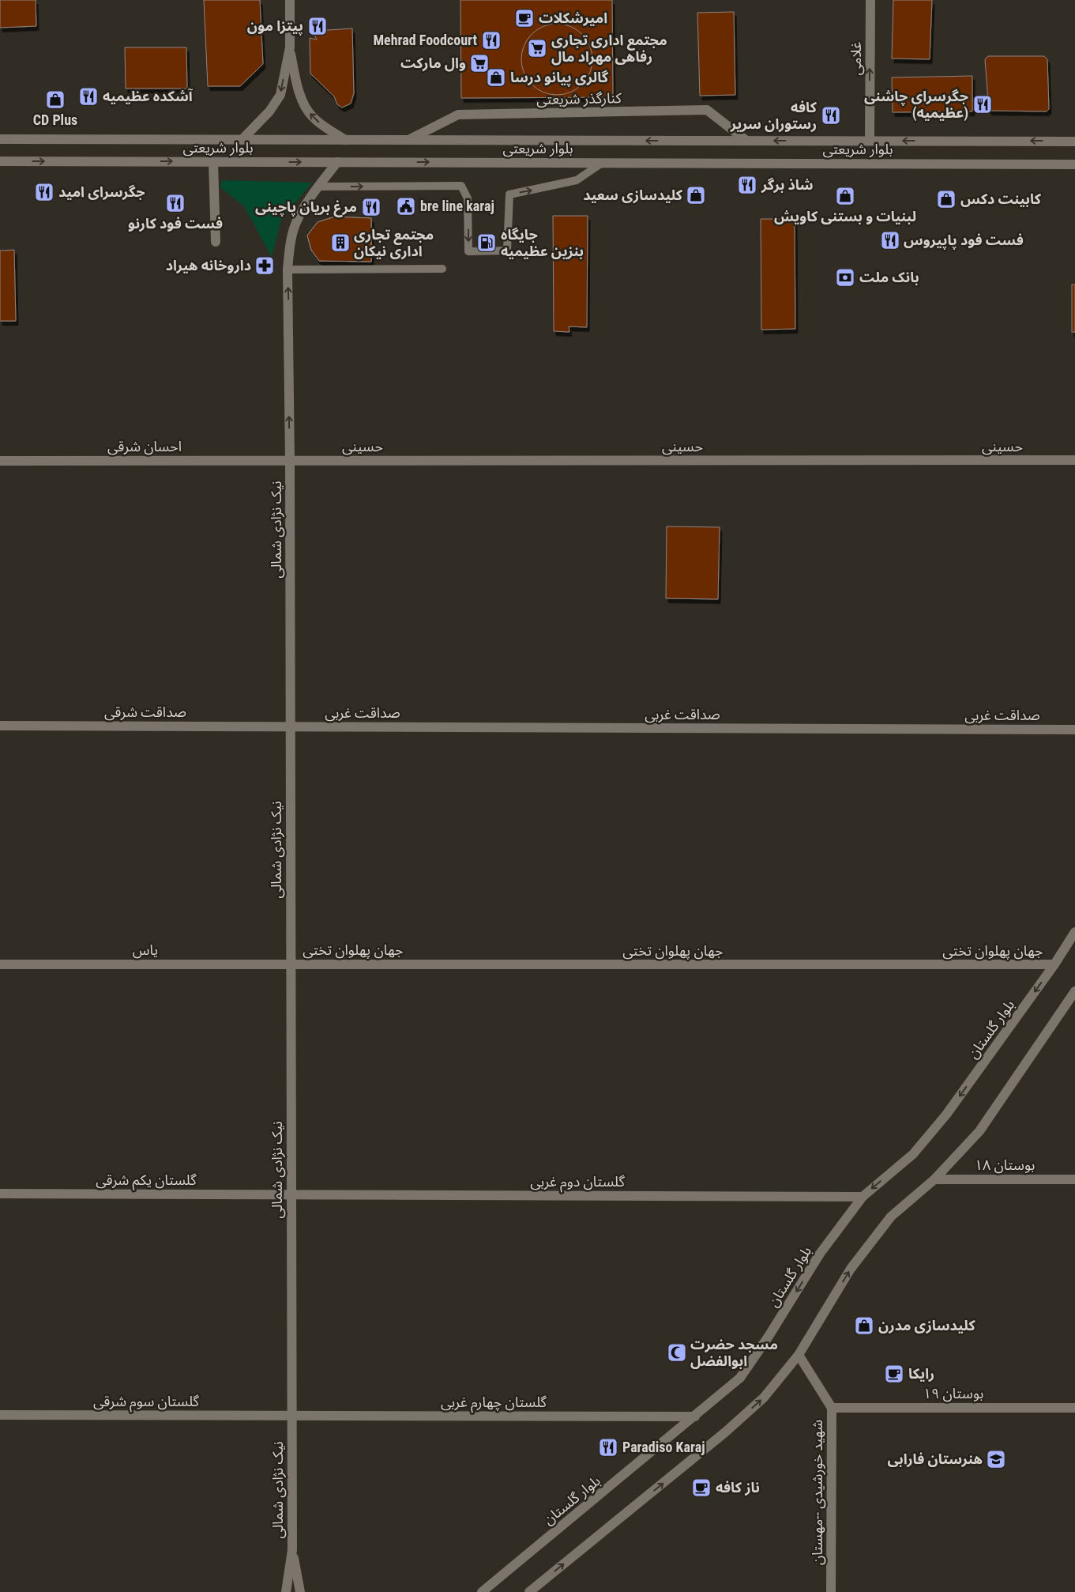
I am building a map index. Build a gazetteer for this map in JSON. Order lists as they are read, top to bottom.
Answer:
{
  "streets": {
    "street": [
      "غلامی",
      "کنارگذر شریعتی",
      "بلوار شریعتی",
      "احسان شرقی",
      "حسینی",
      "نیک نژادی شمالی",
      "صداقت شرقی",
      "صداقت غربی",
      "یاس",
      "جهان پهلوان تختی",
      "بلوار گلستان",
      "بوستان ۱۸",
      "گلستان یکم شرقی",
      "گلستان دوم غربی",
      "بوستان ۱۹",
      "گلستان سوم شرقی",
      "گلستان چهارم غربی",
      "شهید خورشیدی --مهستان"
    ]
  },
  "crossings": [
    ["غلامی", "بلوار شریعتی"],
    ["کنارگذر شریعتی", "بلوار شریعتی"],
    ["بلوار شریعتی", "نیک نژادی شمالی"],
    ["احسان شرقی", "حسینی"],
    ["احسان شرقی", "نیک نژادی شمالی"],
    ["حسینی", "نیک نژادی شمالی"],
    ["نیک نژادی شمالی", "صداقت شرقی"],
    ["نیک نژادی شمالی", "صداقت غربی"],
    ["نیک نژادی شمالی", "یاس"],
    ["نیک نژادی شمالی", "جهان پهلوان تختی"],
    ["نیک نژادی شمالی", "گلستان یکم شرقی"],
    ["نیک نژادی شمالی", "گلستان دوم غربی"],
    ["نیک نژادی شمالی", "گلستان سوم شرقی"],
    ["نیک نژادی شمالی", "گلستان چهارم غربی"],
    ["صداقت شرقی", "صداقت غربی"],
    ["یاس", "جهان پهلوان تختی"],
    ["جهان پهلوان تختی", "بلوار گلستان"],
    ["بلوار گلستان", "گلستان دوم غربی"],
    ["بلوار گلستان", "گلستان چهارم غربی"],
    ["گلستان یکم شرقی", "گلستان دوم غربی"],
    ["بوستان ۱۹", "شهید خورشیدی --مهستان"],
    ["گلستان سوم شرقی", "گلستان چهارم غربی"]
  ],
  "one_way": ["غلامی"],
  "places": {
    "cafe": ["امیرشکلات", "رایکا", "ناز کافه"],
    "restaurant": [
      "پیتزا مون",
      "Mehrad Foodcourt",
      "آشکده عظیمیه",
      "جگرسرای چاشنی (عظیمیه)",
      "کافه رستوران سریر",
      "شاذ برگر",
      "جگرسرای امید",
      "فست فود کارنو",
      "مرغ بریان پاچینی",
      "فست فود پاپیروس",
      "Paradiso Karaj"
    ],
    "supermarket": ["مجتمع اداری تجاری رفاهی مهراد مال", "وال مارکت"],
    "shop": [
      "گالری پیانو درسا",
      "CD Plus",
      "کلیدسازی سعید",
      "لبنیات و بستنی کاویش",
      "کابینت دکس",
      "کلیدسازی مدرن"
    ],
    "public building": ["bre line karaj"],
    "building": ["مجتمع تجاری اداری نیکان"],
    "fuel station": ["جایگاه بنزین عظیمیه"],
    "pharmacy": ["داروخانه هیراد"],
    "bank": ["بانک ملت"],
    "mosque": ["مسجد حضرت ابوالفضل"],
    "school or university": ["هنرستان فارابی"]
  }
}
